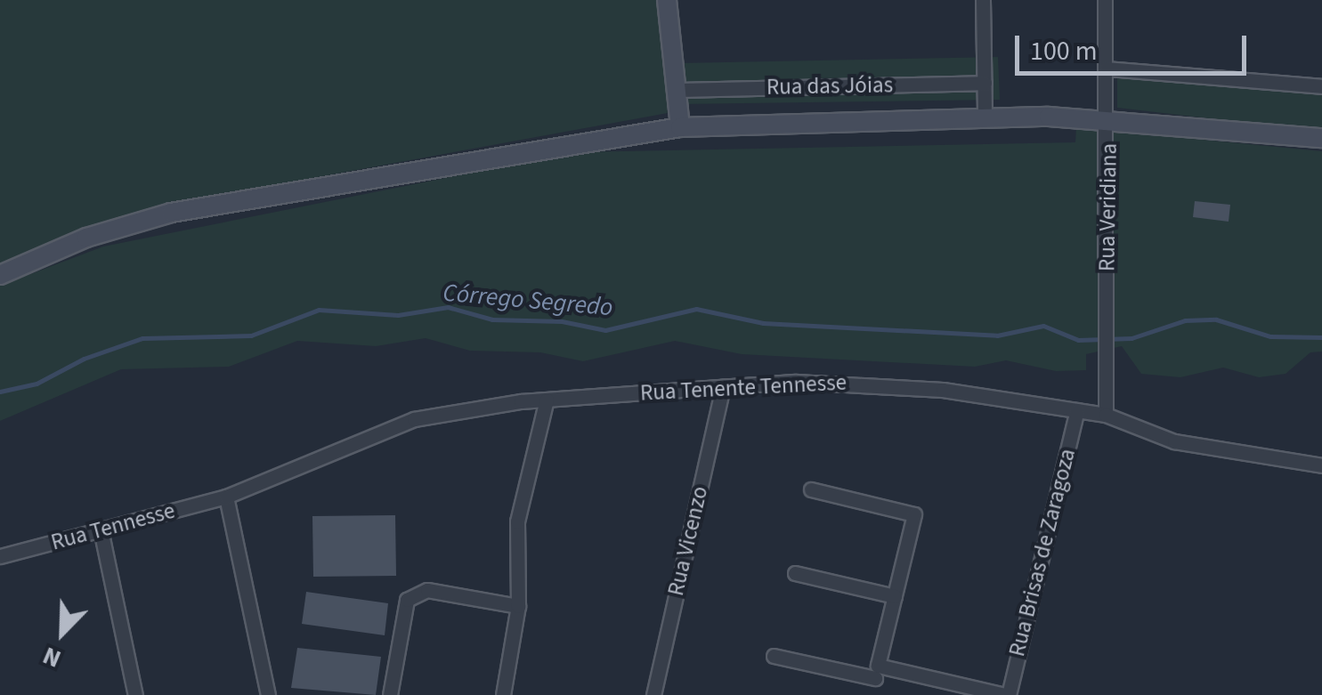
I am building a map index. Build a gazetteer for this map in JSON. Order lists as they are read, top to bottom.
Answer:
{
  "streets": {
    "street": [
      "Rua das Jóias",
      "Rua Veridiana",
      "Rua Tenente Tennesse",
      "Rua Tennesse",
      "Rua Vicenzo",
      "Rua Brisas de Zaragoza"
    ]
  },
  "crossings": [
    ["Rua Veridiana", "Rua Tenente Tennesse"],
    ["Rua Tenente Tennesse", "Rua Tennesse"],
    ["Rua Tenente Tennesse", "Rua Vicenzo"],
    ["Rua Tenente Tennesse", "Rua Brisas de Zaragoza"]
  ],
  "water": ["Córrego Segredo"],
  "scale_bar": "100 m",
  "north": "bottom left"
}
